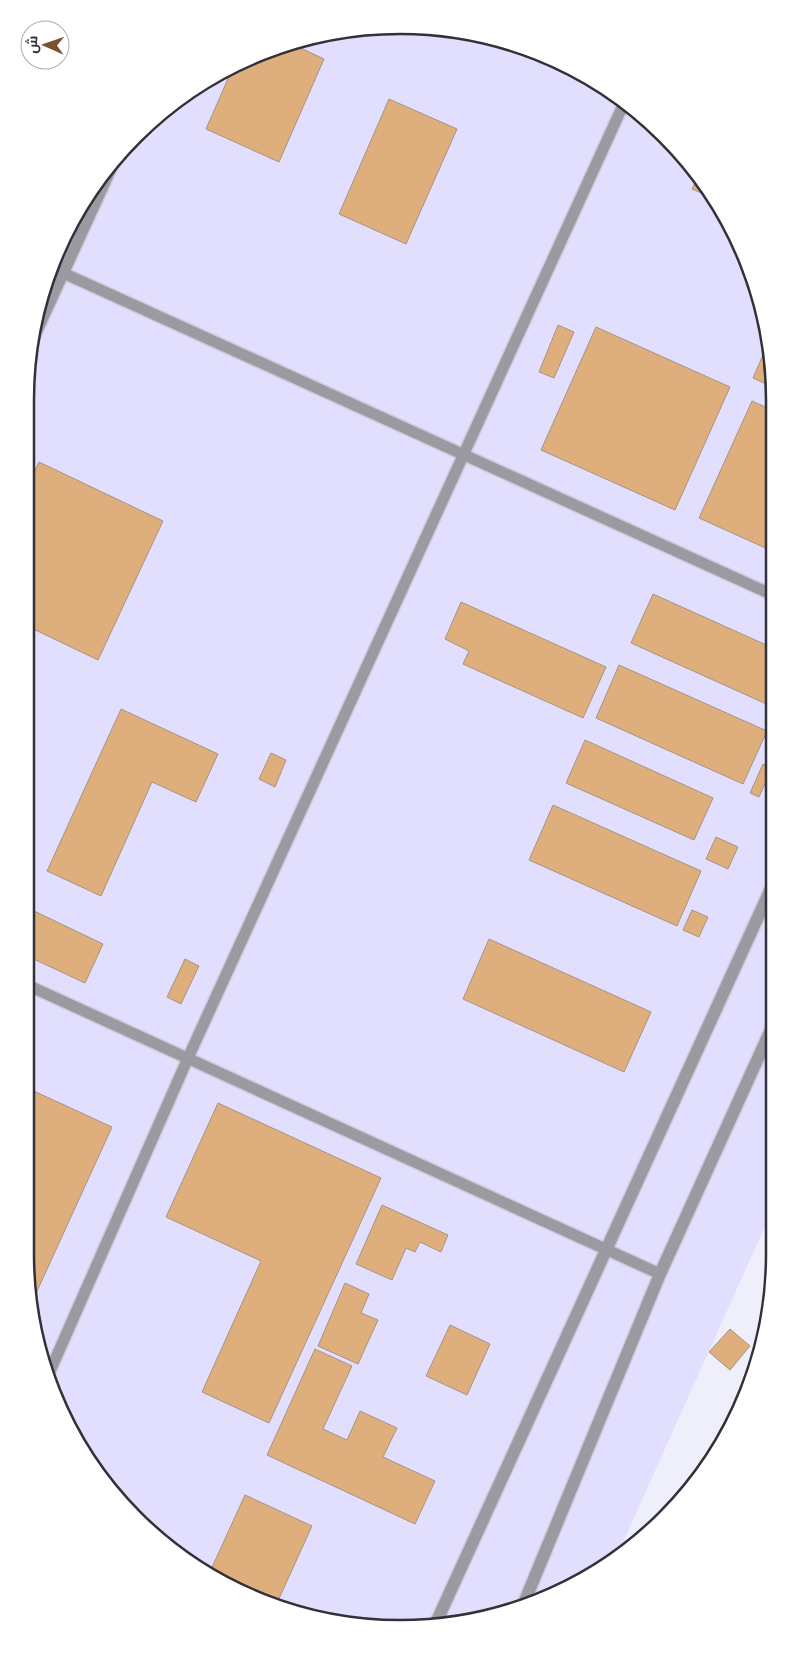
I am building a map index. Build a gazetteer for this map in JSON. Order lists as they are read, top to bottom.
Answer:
{
  "north": "left"
}
